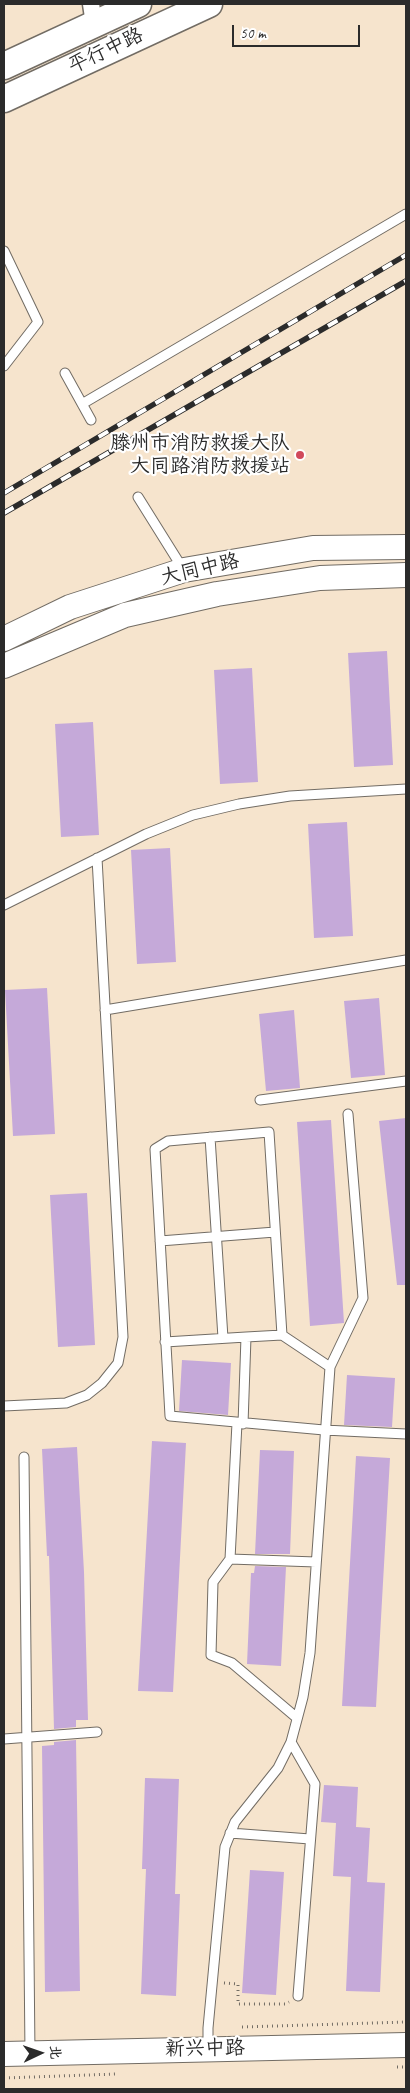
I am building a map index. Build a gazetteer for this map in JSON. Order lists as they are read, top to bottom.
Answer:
{
  "streets": {
    "main road": ["平行中路", "大同中路", "新兴中路"]
  },
  "places": ["滕州市消防救援大队 大同路消防救援站"],
  "scale_bar": "50 m",
  "north": "right"
}
